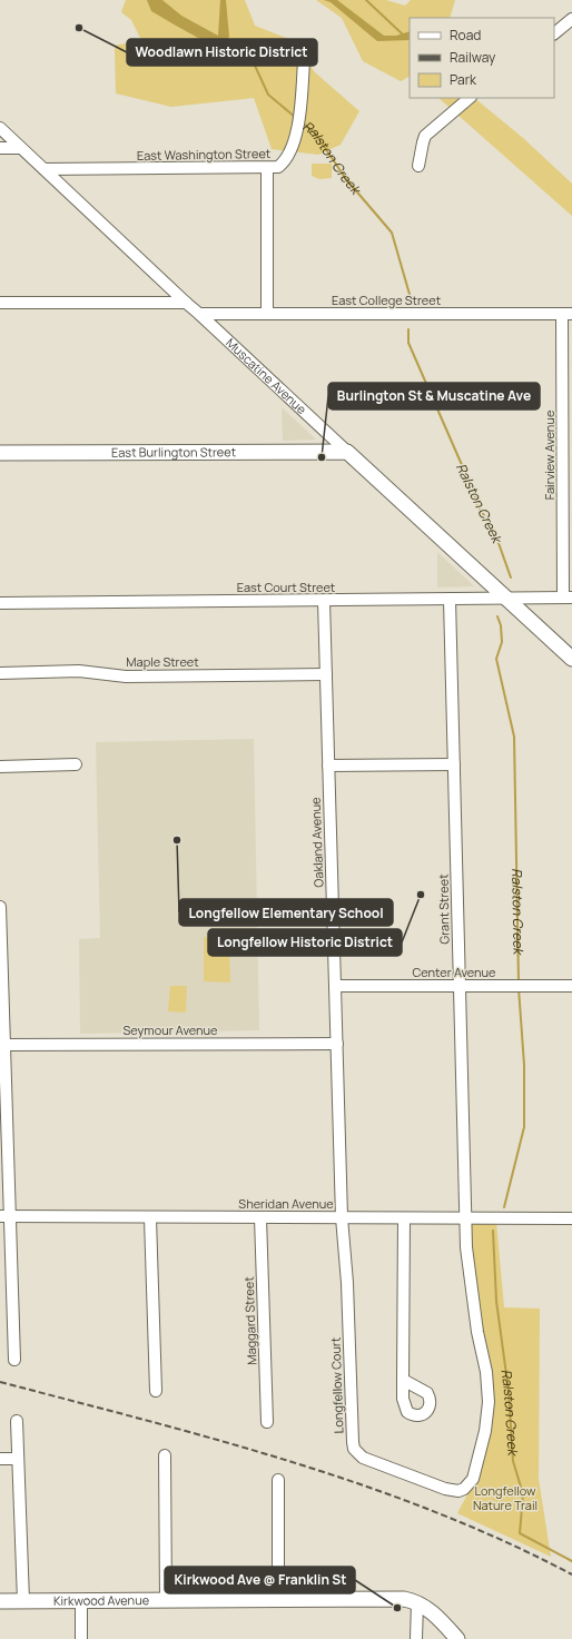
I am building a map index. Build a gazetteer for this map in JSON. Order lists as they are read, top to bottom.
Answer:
{
  "streets": {
    "main road": ["Muscatine Avenue", "East Burlington Street", "Kirkwood Avenue"],
    "street": [
      "East Washington Street",
      "East College Street",
      "Fairview Avenue",
      "East Court Street",
      "Maple Street",
      "Oakland Avenue",
      "Grant Street",
      "Center Avenue",
      "Seymour Avenue",
      "Sheridan Avenue",
      "Maggard Street",
      "Longfellow Court"
    ]
  },
  "crossings": [
    ["East Washington Street", "Muscatine Avenue"],
    ["East College Street", "Muscatine Avenue"],
    ["East College Street", "Fairview Avenue"],
    ["Muscatine Avenue", "East Burlington Street"],
    ["Muscatine Avenue", "East Court Street"],
    ["Fairview Avenue", "East Court Street"],
    ["East Court Street", "Oakland Avenue"],
    ["East Court Street", "Grant Street"],
    ["Maple Street", "Oakland Avenue"],
    ["Oakland Avenue", "Center Avenue"],
    ["Oakland Avenue", "Seymour Avenue"],
    ["Oakland Avenue", "Sheridan Avenue"],
    ["Oakland Avenue", "Longfellow Court"],
    ["Grant Street", "Center Avenue"],
    ["Grant Street", "Sheridan Avenue"],
    ["Grant Street", "Longfellow Court"],
    ["Sheridan Avenue", "Maggard Street"],
    ["Sheridan Avenue", "Longfellow Court"]
  ],
  "water": ["Ralston Creek"],
  "parks": ["Longfellow Nature Trail"],
  "places": [
    "Woodlawn Historic District",
    "Burlington St & Muscatine Ave",
    "Longfellow Elementary School",
    "Longfellow Historic District",
    "Kirkwood Ave @ Franklin St"
  ],
  "legend": ["Road", "Railway", "Park"]
}
